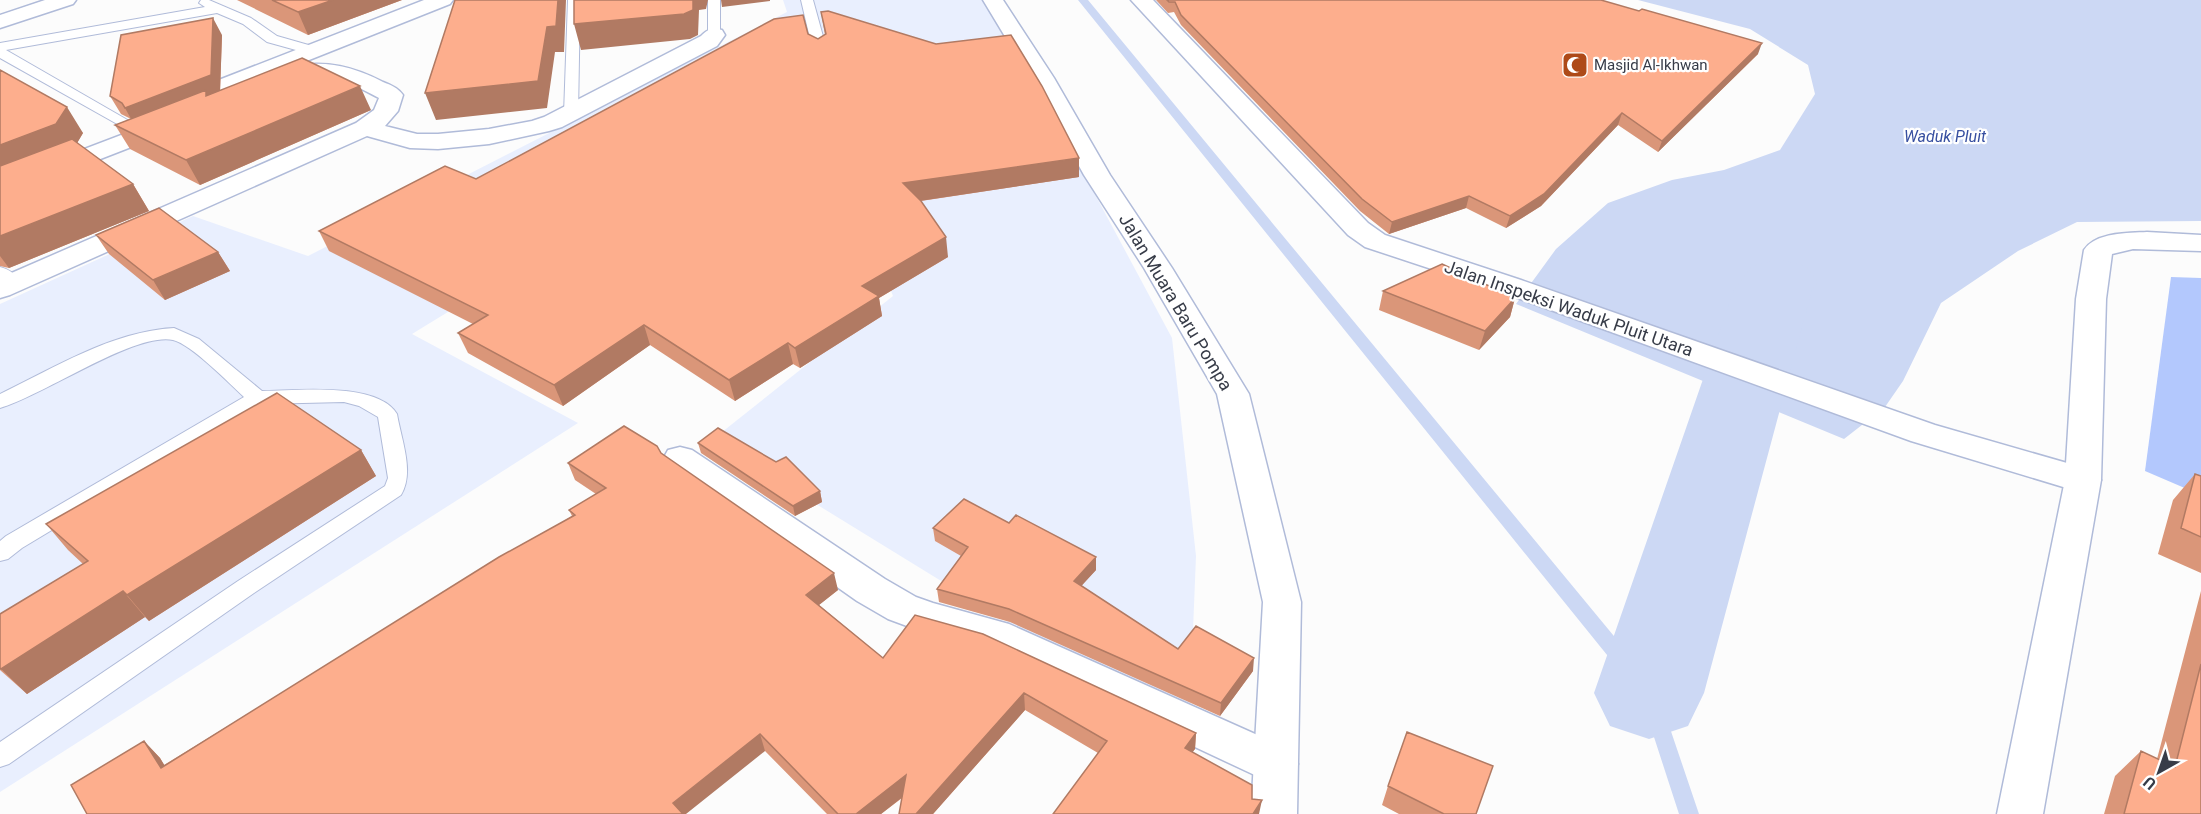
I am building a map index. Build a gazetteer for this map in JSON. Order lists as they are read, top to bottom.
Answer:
{
  "streets": {
    "street": ["Jalan Muara Baru Pompa", "Jalan Inspeksi Waduk Pluit Utara"]
  },
  "water": ["Waduk Pluit"],
  "places": {
    "mosque": ["Masjid Al-Ikhwan"]
  },
  "north": "bottom left"
}
